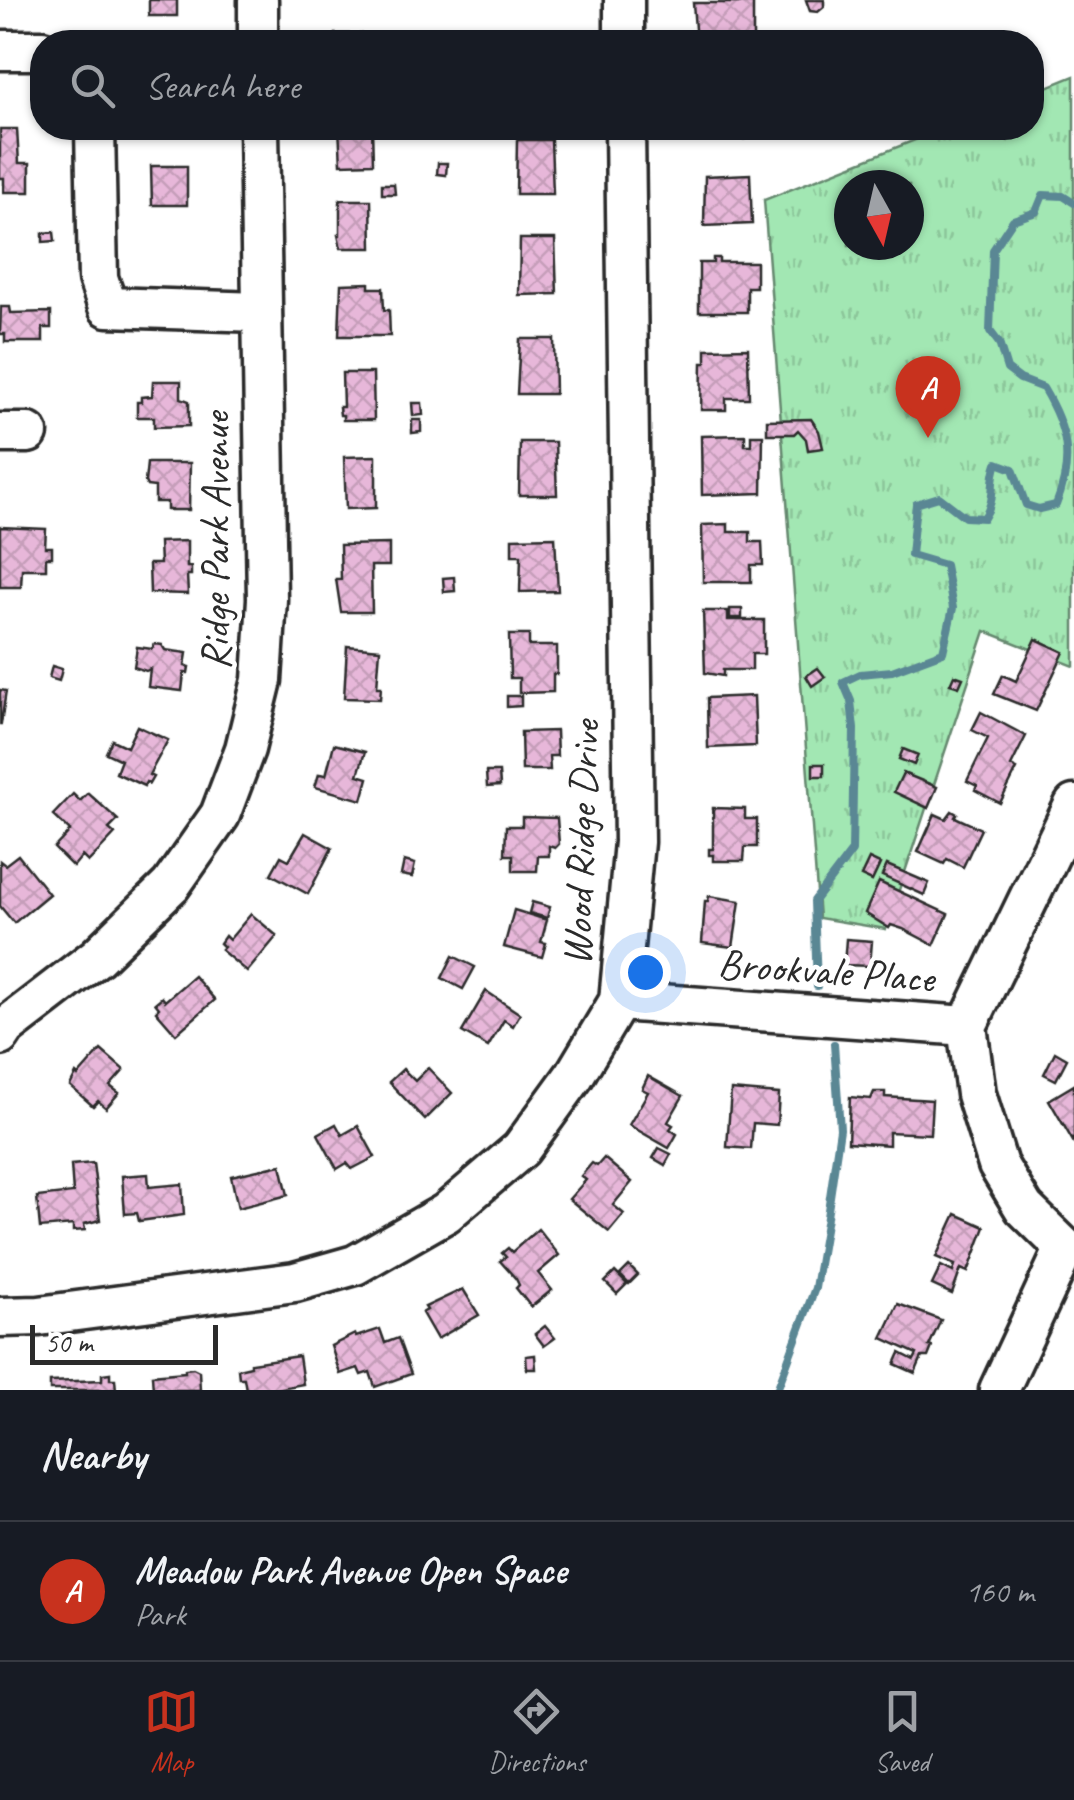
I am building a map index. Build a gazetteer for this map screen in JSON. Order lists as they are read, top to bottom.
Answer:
{
  "streets": {
    "street": ["Ridge Park Avenue", "Wood Ridge Drive", "Brookvale Place"]
  },
  "crossings": [
    ["Wood Ridge Drive", "Brookvale Place"]
  ],
  "scale_bar": "50 m",
  "north": "bottom",
  "page": {
    "search": "Search here",
    "pins": "A",
    "scale": "50 m",
    "heading": "Nearby",
    "list": [
      {
        "mark": "A",
        "name": "Meadow Park Avenue Open Space",
        "note": "Park",
        "value": "160 m"
      }
    ],
    "nav": ["Map", "Directions", "Saved"]
  }
}
